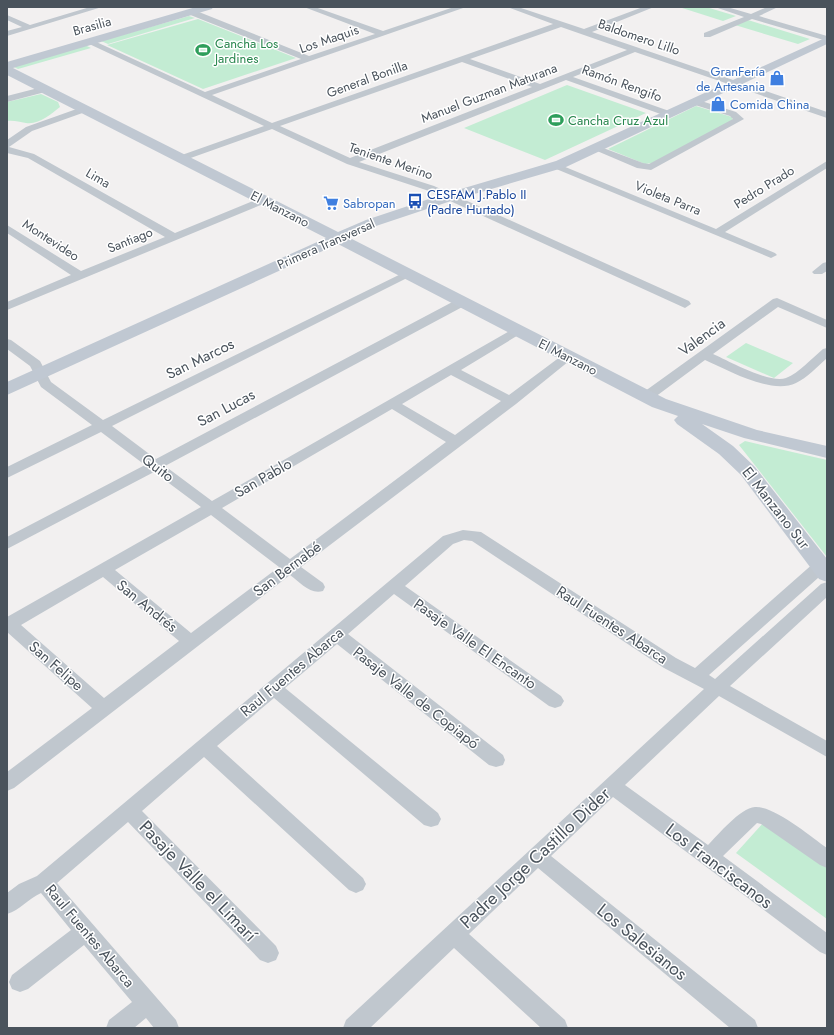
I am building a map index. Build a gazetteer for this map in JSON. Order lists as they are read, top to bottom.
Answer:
{
  "streets": {
    "street": [
      "Brasilia",
      "Baldomero Lillo",
      "Los Maquis",
      "General Bonilla",
      "Ramón Rengifo",
      "Manuel Guzman Maturana",
      "Teniente Merino",
      "Lima",
      "Pedro Prado",
      "Violeta Parra",
      "El Manzano",
      "Montevideo",
      "Santiago",
      "Primera Transversal",
      "Valencia",
      "San Marcos",
      "San Lucas",
      "Quito",
      "San Pablo",
      "El Manzano Sur",
      "San Bernabé",
      "San Andrés",
      "Raul Fuentes Abarca",
      "Pasaje Valle El Encanto",
      "San Felipe",
      "Pasaje Valle de Copiapó",
      "Padre Jorge Castillo Dider",
      "Los Franciscanos",
      "Pasaje Valle el Limarí",
      "Los Salesianos"
    ]
  },
  "crossings": [
    ["Brasilia", "Teniente Merino"],
    ["Baldomero Lillo", "General Bonilla"],
    ["Baldomero Lillo", "Manuel Guzman Maturana"],
    ["Baldomero Lillo", "Primera Transversal"],
    ["Los Maquis", "Teniente Merino"],
    ["General Bonilla", "Teniente Merino"],
    ["General Bonilla", "El Manzano"],
    ["Ramón Rengifo", "Manuel Guzman Maturana"],
    ["Ramón Rengifo", "Primera Transversal"],
    ["Manuel Guzman Maturana", "Teniente Merino"],
    ["Teniente Merino", "Primera Transversal"],
    ["Lima", "Santiago"],
    ["Pedro Prado", "Violeta Parra"],
    ["Violeta Parra", "Primera Transversal"],
    ["El Manzano", "Santiago"],
    ["El Manzano", "Primera Transversal"],
    ["El Manzano", "Valencia"],
    ["El Manzano", "San Marcos"],
    ["El Manzano", "San Lucas"],
    ["El Manzano", "San Pablo"],
    ["El Manzano", "El Manzano Sur"],
    ["El Manzano", "San Bernabé"],
    ["Montevideo", "Santiago"],
    ["Primera Transversal", "Quito"],
    ["San Marcos", "Quito"],
    ["San Lucas", "Quito"],
    ["Quito", "San Pablo"],
    ["Quito", "San Bernabé"],
    ["San Pablo", "San Andrés"],
    ["San Pablo", "San Felipe"],
    ["San Bernabé", "San Andrés"],
    ["San Bernabé", "San Felipe"],
    ["Raul Fuentes Abarca", "Pasaje Valle El Encanto"],
    ["Raul Fuentes Abarca", "Pasaje Valle de Copiapó"],
    ["Raul Fuentes Abarca", "Padre Jorge Castillo Dider"],
    ["Raul Fuentes Abarca", "Pasaje Valle el Limarí"],
    ["Padre Jorge Castillo Dider", "Los Franciscanos"],
    ["Padre Jorge Castillo Dider", "Los Salesianos"]
  ],
  "places": {
    "sports": ["Cancha Los Jardines", "Cancha Cruz Azul"],
    "shop": ["GranFería de Artesania", "Comida China"],
    "bus stop": ["CESFAM J.Pablo II (Padre Hurtado)"],
    "supermarket": ["Sabropan"]
  }
}
